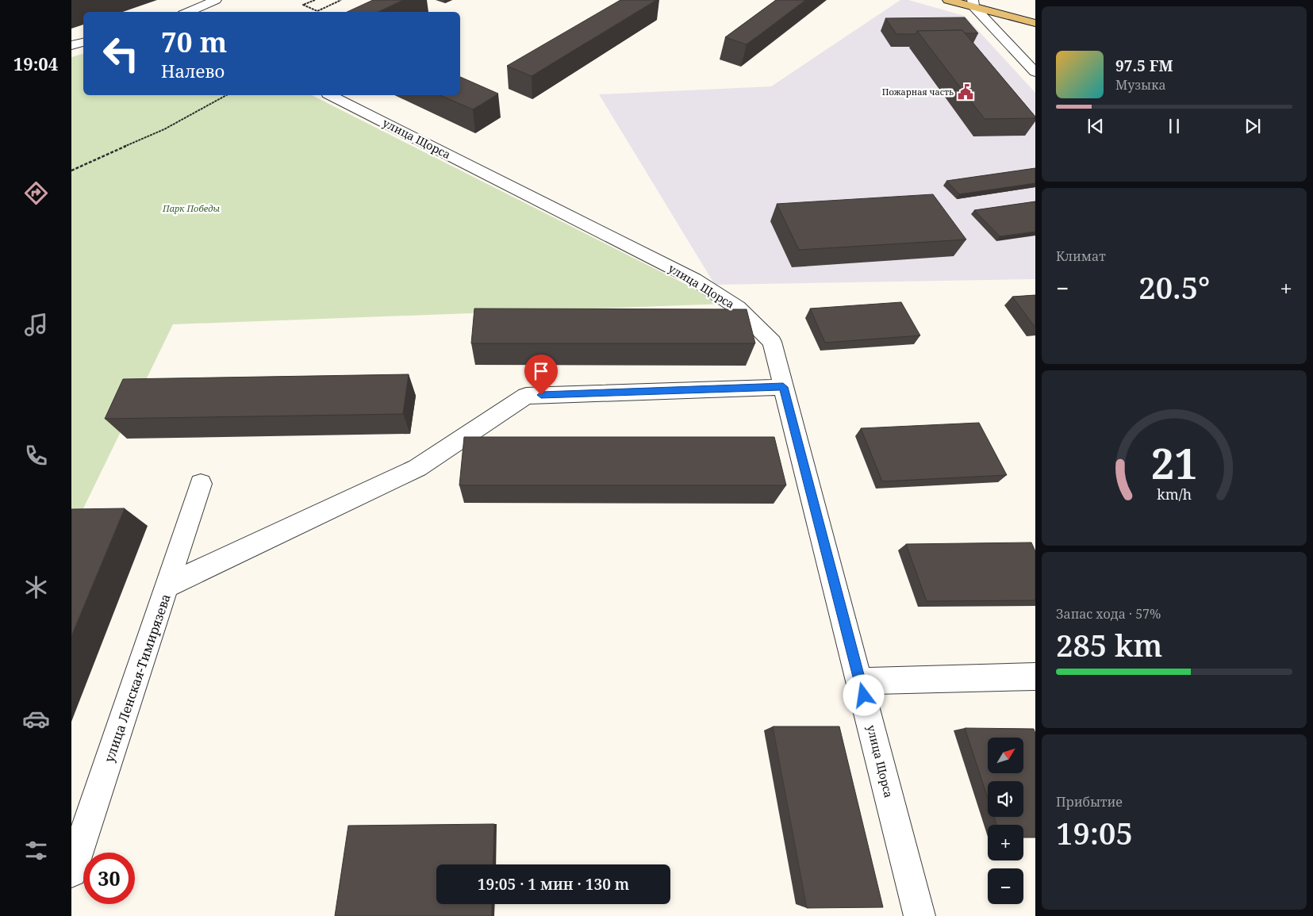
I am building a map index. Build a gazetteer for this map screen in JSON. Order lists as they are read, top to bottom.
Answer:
{
  "streets": {
    "street": ["улица Щорса", "улица Ленская-Тимирязева"]
  },
  "parks": ["Парк Победы"],
  "places": {
    "public building": ["Пожарная часть"]
  },
  "north": "top right",
  "page": {
    "tabs": "19:04",
    "turn": ["70 m", "Налево"],
    "song": ["97.5 FM", "Музыка"],
    "tile": [
      "Климат",
      ["Запас хода · 57%", "285 km"],
      ["Прибытие", "19:05"]
    ],
    "heat": ["−", "20.5°", "+"],
    "map_buttons": ["+", "−"],
    "limit": "30",
    "trip": "19:05 · 1 мин · 130 m",
    "gauge": ["21", "km/h"]
  }
}
